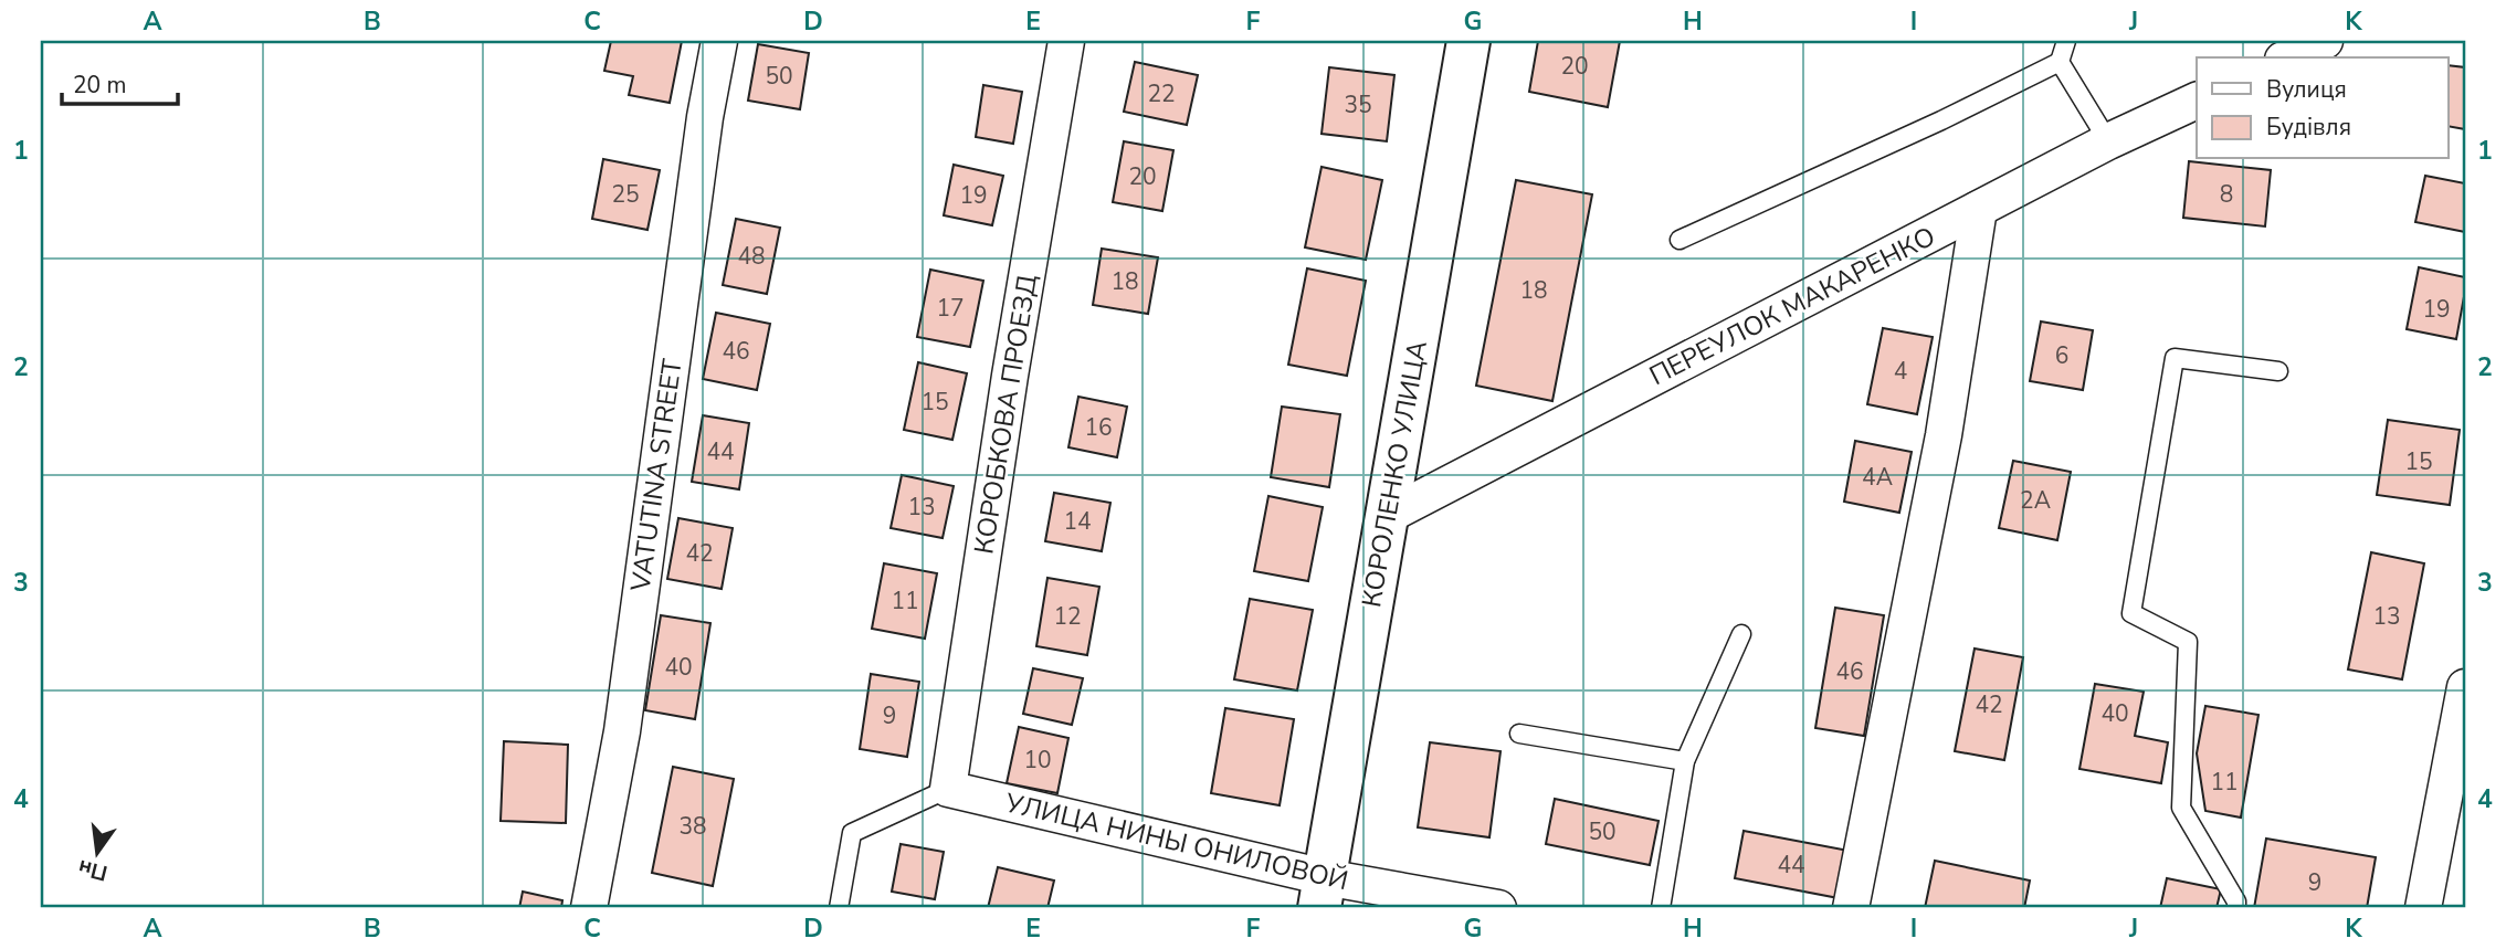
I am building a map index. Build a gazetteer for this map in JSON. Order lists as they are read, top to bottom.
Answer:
{
  "streets": {
    "street": [
      "ПЕРЕУЛОК МАКАРЕНКО",
      "КОРОБКОВА ПРОЕЗД",
      "КОРОЛЕНКО УЛИЦА",
      "VATUTINA STREET",
      "УЛИЦА НИНЫ ОНИЛОВОЙ"
    ]
  },
  "crossings": [
    ["ПЕРЕУЛОК МАКАРЕНКО", "КОРОЛЕНКО УЛИЦА"],
    ["КОРОБКОВА ПРОЕЗД", "УЛИЦА НИНЫ ОНИЛОВОЙ"],
    ["КОРОЛЕНКО УЛИЦА", "УЛИЦА НИНЫ ОНИЛОВОЙ"]
  ],
  "house_numbers": [
    "20",
    "50",
    "22",
    "35",
    "20",
    "25",
    "8",
    "19",
    "48",
    "18",
    "18",
    "17",
    "19",
    "46",
    "6",
    "4",
    "15",
    "16",
    "44",
    "15",
    "4А",
    "2А",
    "13",
    "14",
    "42",
    "11",
    "12",
    "13",
    "40",
    "46",
    "42",
    "40",
    "9",
    "10",
    "11",
    "38",
    "50",
    "44",
    "9"
  ],
  "legend": ["Вулиця", "Будівля"],
  "scale_bar": "20 m",
  "north": "bottom",
  "grid": {
    "columns": [
      "A",
      "B",
      "C",
      "D",
      "E",
      "F",
      "G",
      "H",
      "I",
      "J",
      "K"
    ],
    "rows": [
      "1",
      "2",
      "3",
      "4"
    ]
  }
}
